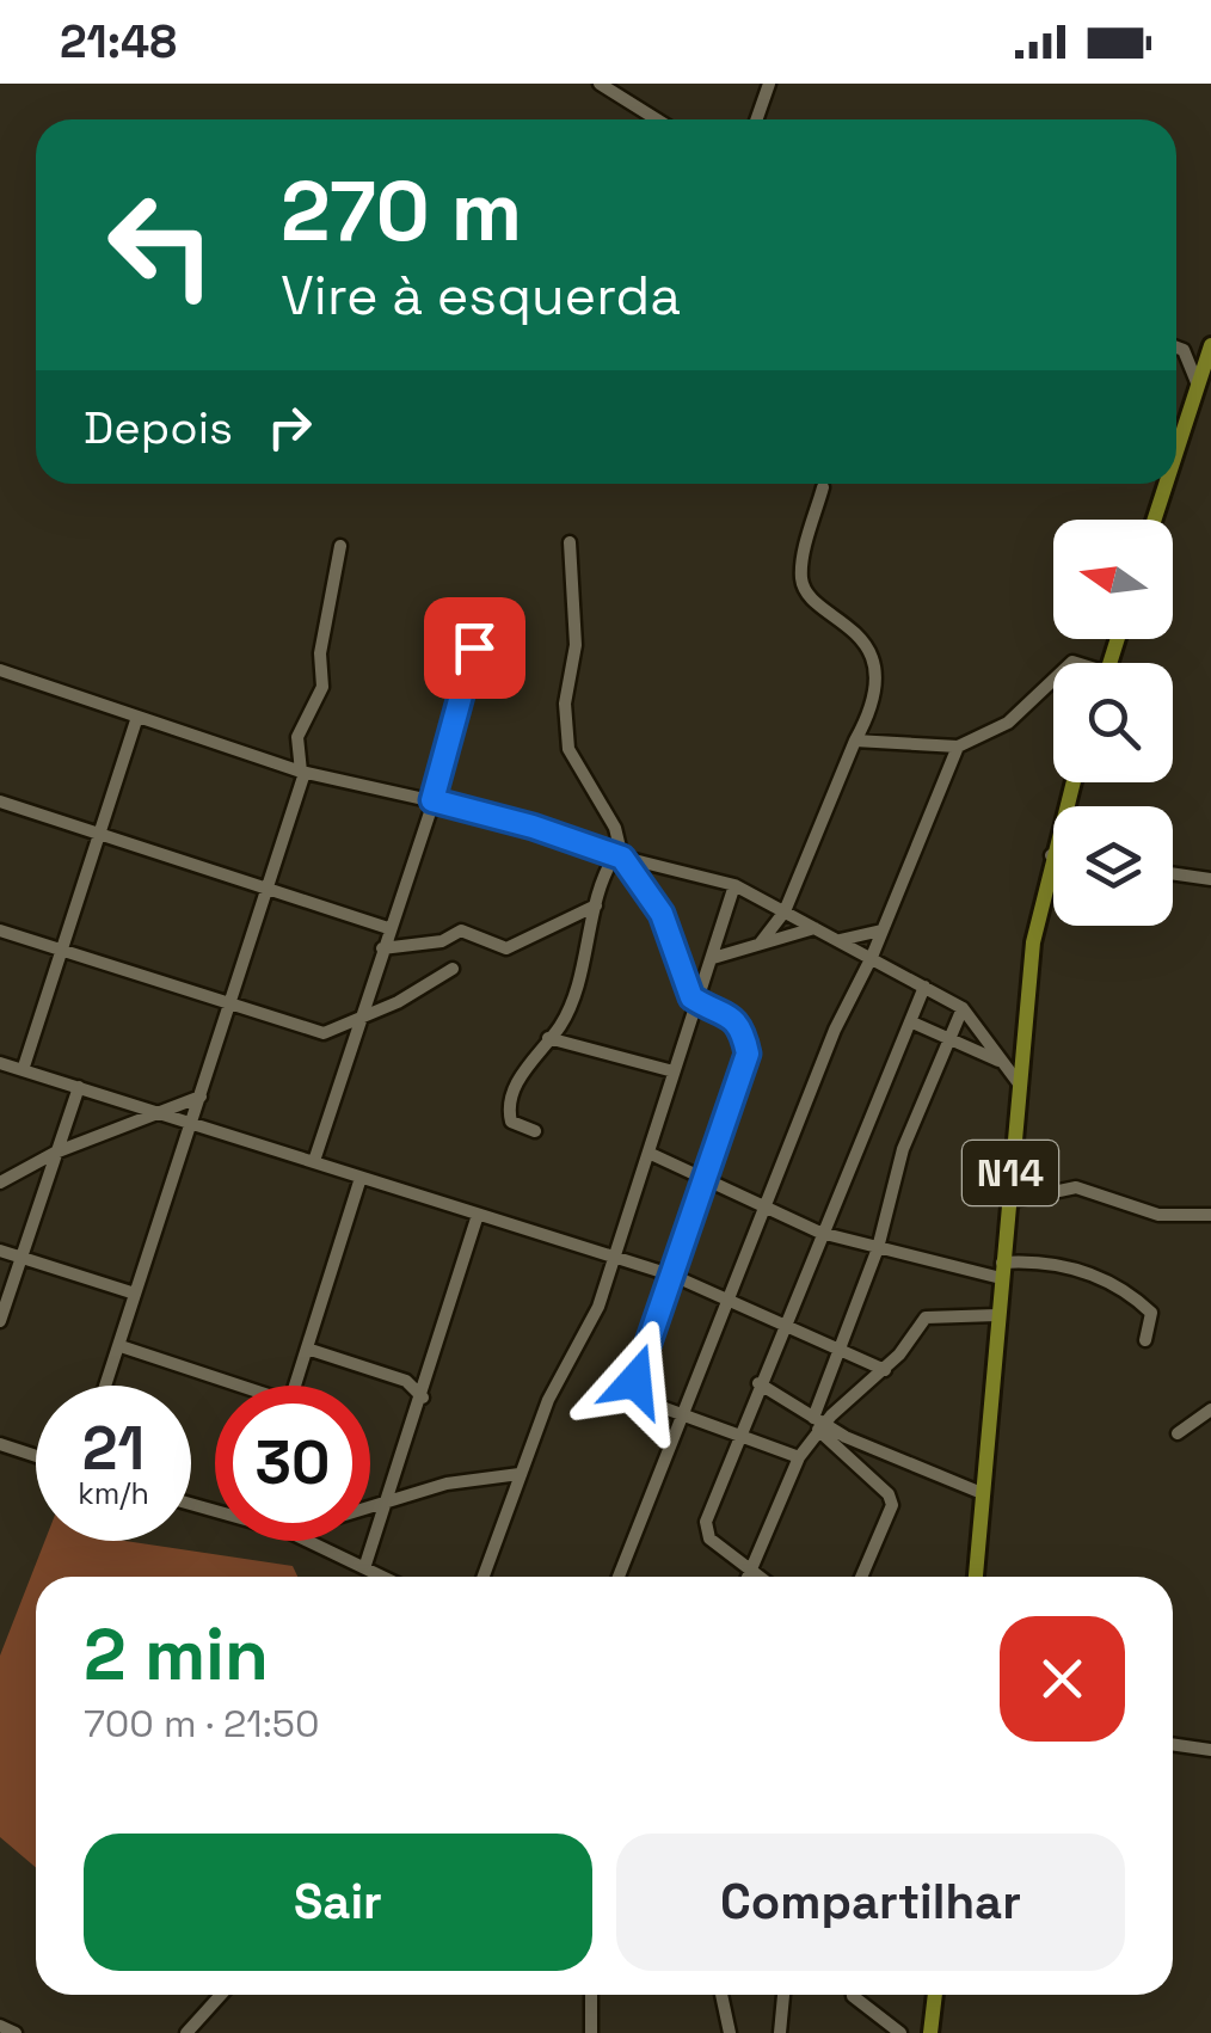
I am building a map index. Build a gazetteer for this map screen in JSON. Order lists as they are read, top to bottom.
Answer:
{
  "streets": {
    "main road": ["N14"]
  },
  "north": "left",
  "page": {
    "status": "21:48",
    "turn": ["270 m", "Vire à esquerda"],
    "then": "Depois",
    "speed": "21 km/h",
    "limit": "30",
    "heading": ["2 min", "700 m · 21:50"],
    "buttons": ["Sair", "Compartilhar"]
  }
}
